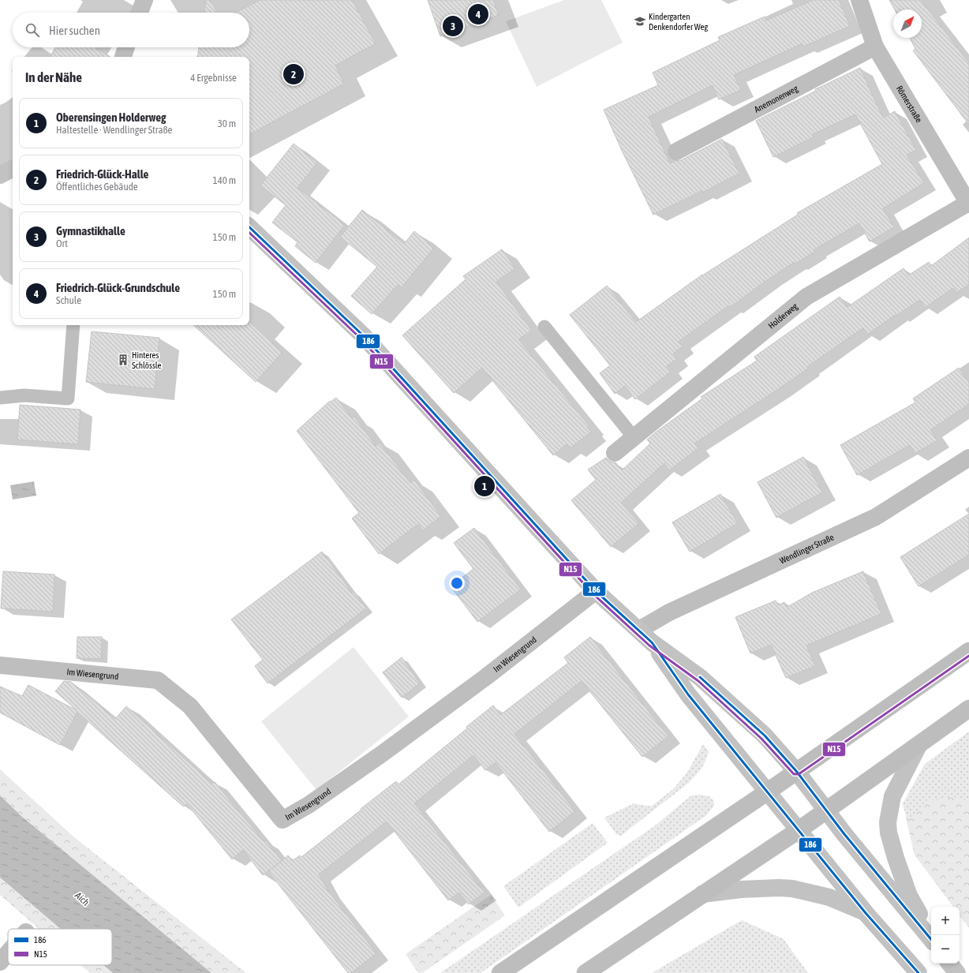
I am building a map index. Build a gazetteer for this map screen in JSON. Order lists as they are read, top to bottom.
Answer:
{
  "streets": {
    "street": [
      "Anemonenweg",
      "Römerstraße",
      "Holderweg",
      "Wendlinger Straße",
      "Im Wiesengrund"
    ]
  },
  "crossings": [
    ["Anemonenweg", "Römerstraße"],
    ["Römerstraße", "Holderweg"]
  ],
  "water": ["Aich"],
  "places": {
    "school or university": ["Kindergarten Denkendorfer Weg"],
    "building": ["Hinteres Schlössle"]
  },
  "lines": ["transit line 186", "transit line N15"],
  "legend": ["186", "N15"],
  "north": "top right",
  "page": {
    "pins": [
      "4",
      "3",
      "2",
      "1"
    ],
    "search": "Hier suchen",
    "heading": ["In der Nähe", "4 Ergebnisse"],
    "list": [
      {
        "mark": "1",
        "name": "Oberensingen Holderweg",
        "note": "Haltestelle · Wendlinger Straße",
        "value": "30 m"
      },
      {
        "mark": "2",
        "name": "Friedrich-Glück-Halle",
        "note": "Öffentliches Gebäude",
        "value": "140 m"
      },
      {
        "mark": "3",
        "name": "Gymnastikhalle",
        "note": "Ort",
        "value": "150 m"
      },
      {
        "mark": "4",
        "name": "Friedrich-Glück-Grundschule",
        "note": "Schule",
        "value": "150 m"
      }
    ],
    "map_buttons": ["+", "−"]
  }
}
